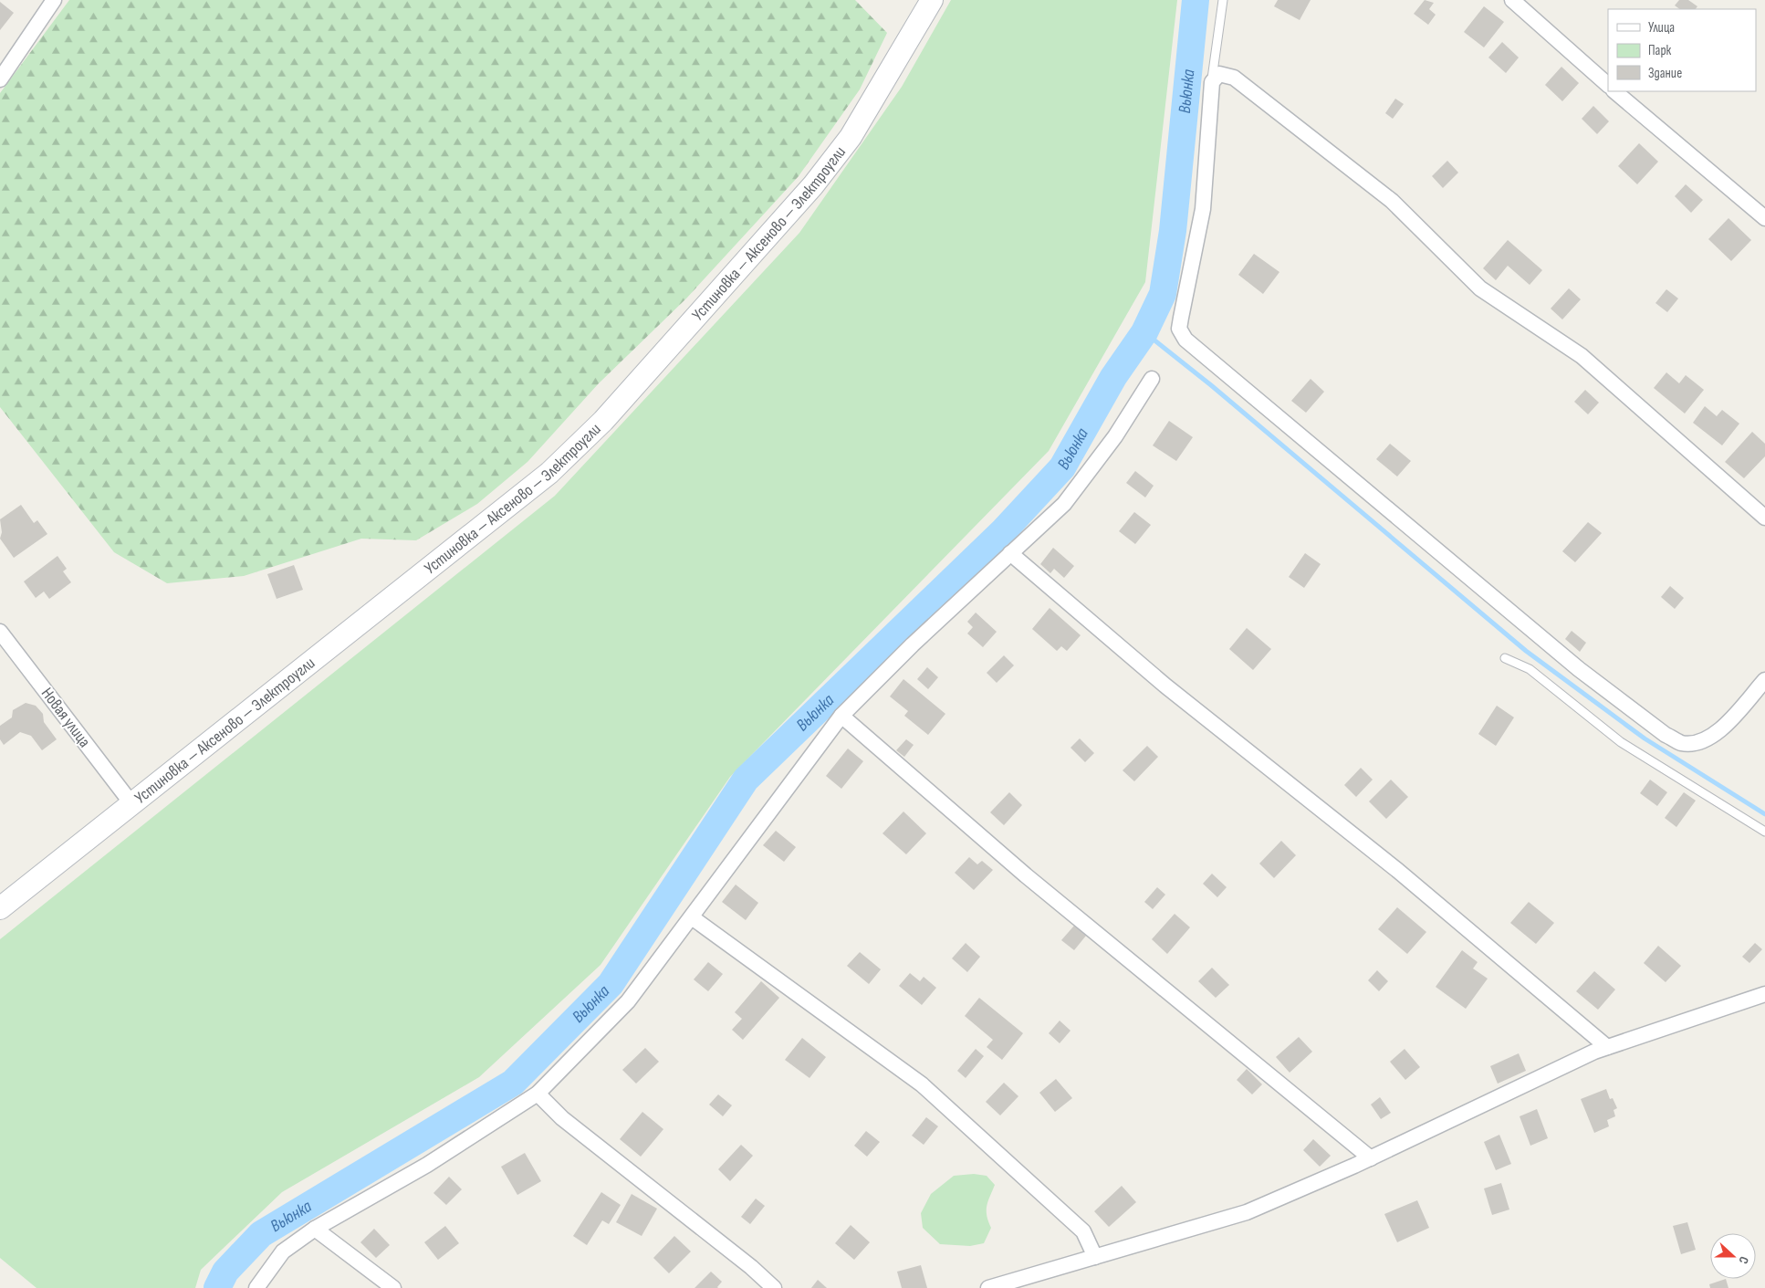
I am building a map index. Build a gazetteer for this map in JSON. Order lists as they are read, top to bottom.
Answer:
{
  "streets": {
    "main road": ["Устиновка — Аксеново — Электроугли"],
    "street": ["Новая улица"]
  },
  "crossings": [
    ["Устиновка — Аксеново — Электроугли", "Новая улица"]
  ],
  "water": ["Вьюнка"],
  "legend": ["Улица", "Парк", "Здание"],
  "north": "right"
}
